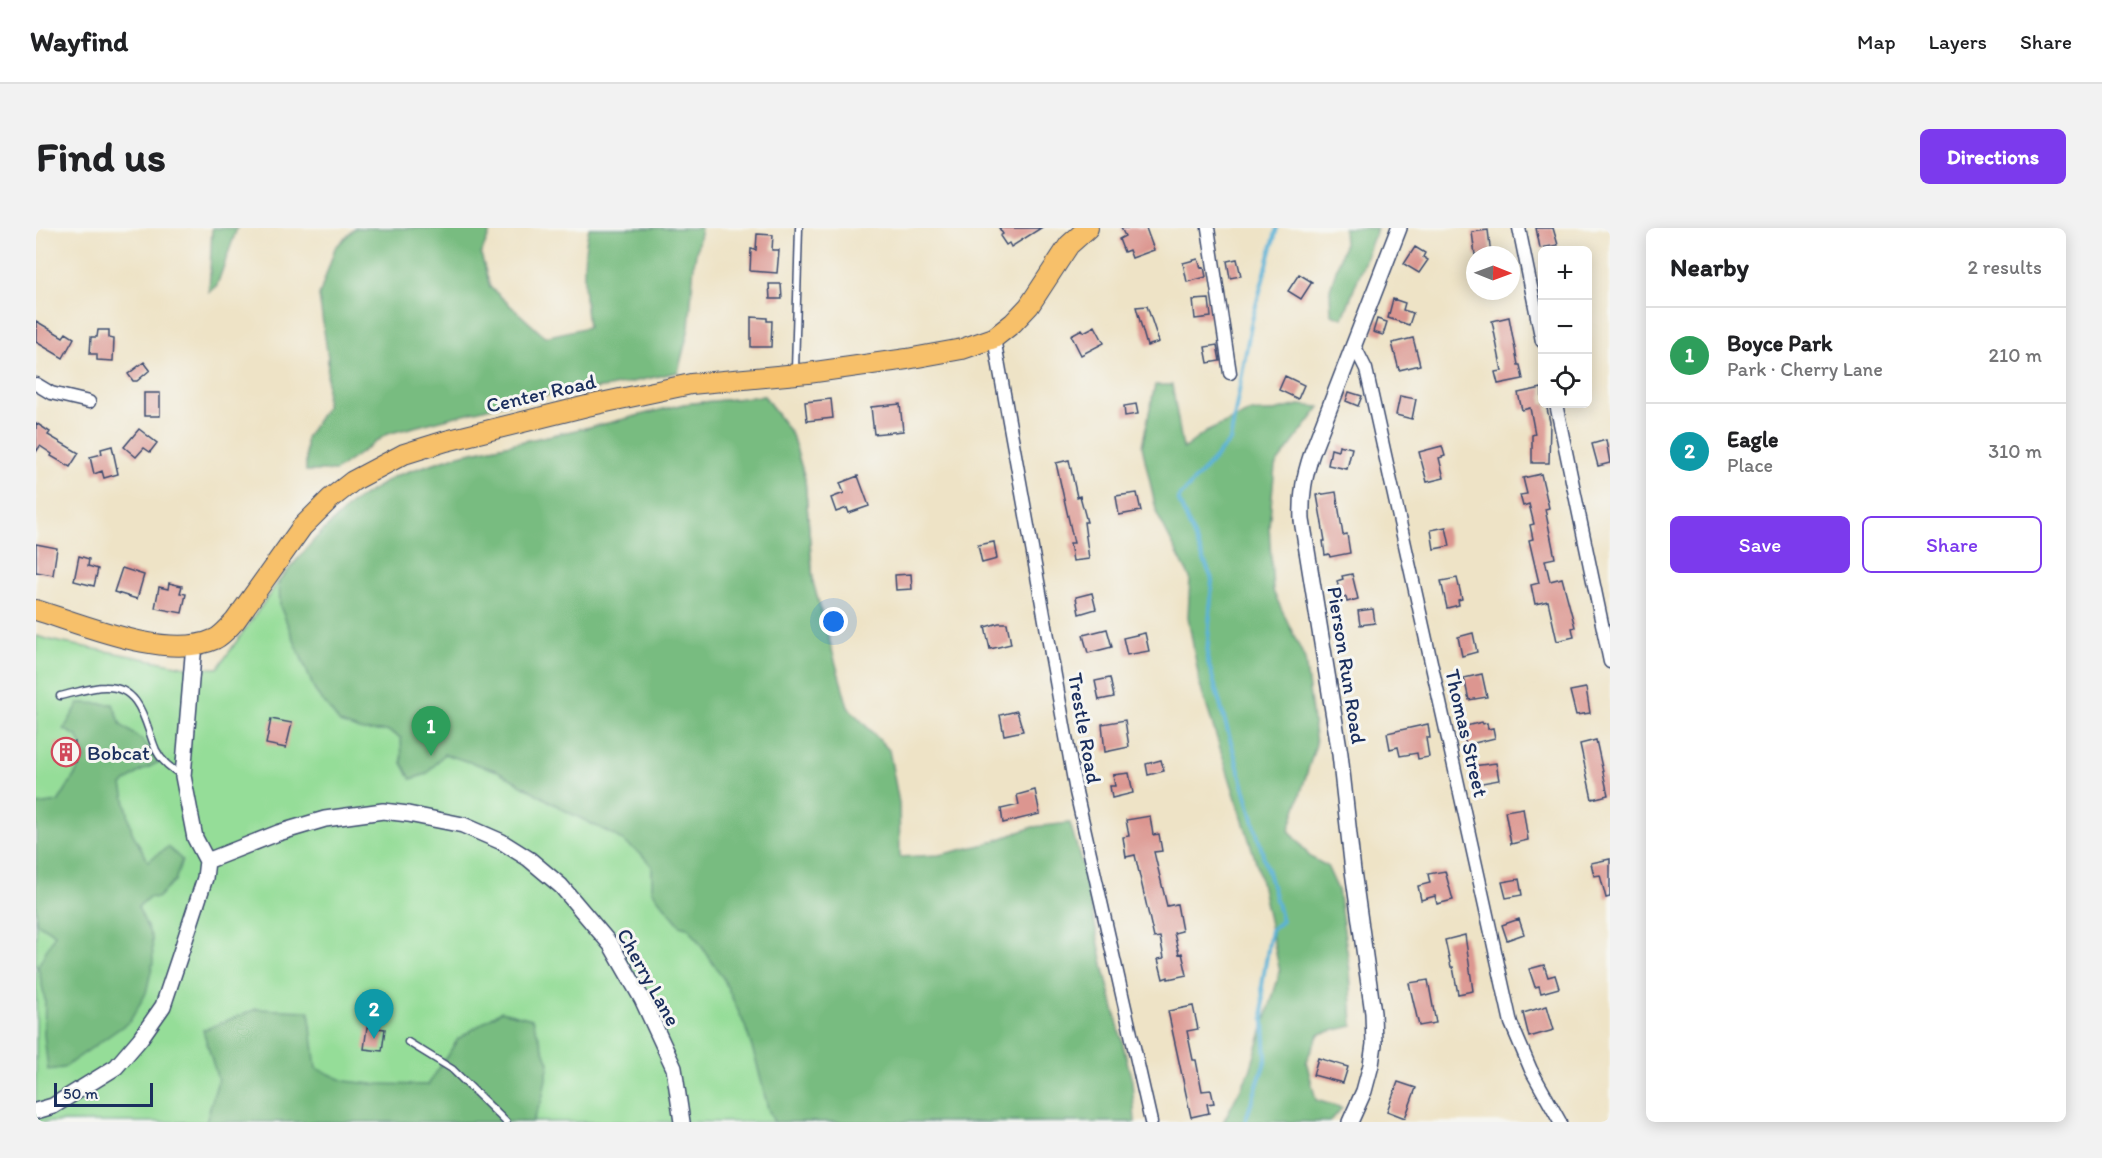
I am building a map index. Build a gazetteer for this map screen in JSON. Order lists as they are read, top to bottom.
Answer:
{
  "streets": {
    "main road": ["Center Road"],
    "street": [
      "Pierson Run Road",
      "Trestle Road",
      "Thomas Street",
      "Cherry Lane"
    ]
  },
  "crossings": [
    ["Center Road", "Trestle Road"],
    ["Pierson Run Road", "Thomas Street"]
  ],
  "places": {
    "building": ["Bobcat"]
  },
  "scale_bar": "50 m",
  "north": "right",
  "page": {
    "header": "Wayfind",
    "nav": ["Map", "Layers", "Share"],
    "buttons": [
      "Directions",
      ["Save", "Share"]
    ],
    "title": "Find us",
    "heading": ["Nearby", "2 results"],
    "map_buttons": ["+", "−"],
    "list": [
      {
        "mark": "1",
        "name": "Boyce Park",
        "note": "Park · Cherry Lane",
        "value": "210 m"
      },
      {
        "mark": "2",
        "name": "Eagle",
        "note": "Place",
        "value": "310 m"
      }
    ],
    "pins": ["1", "2"],
    "scale": "50 m"
  }
}
